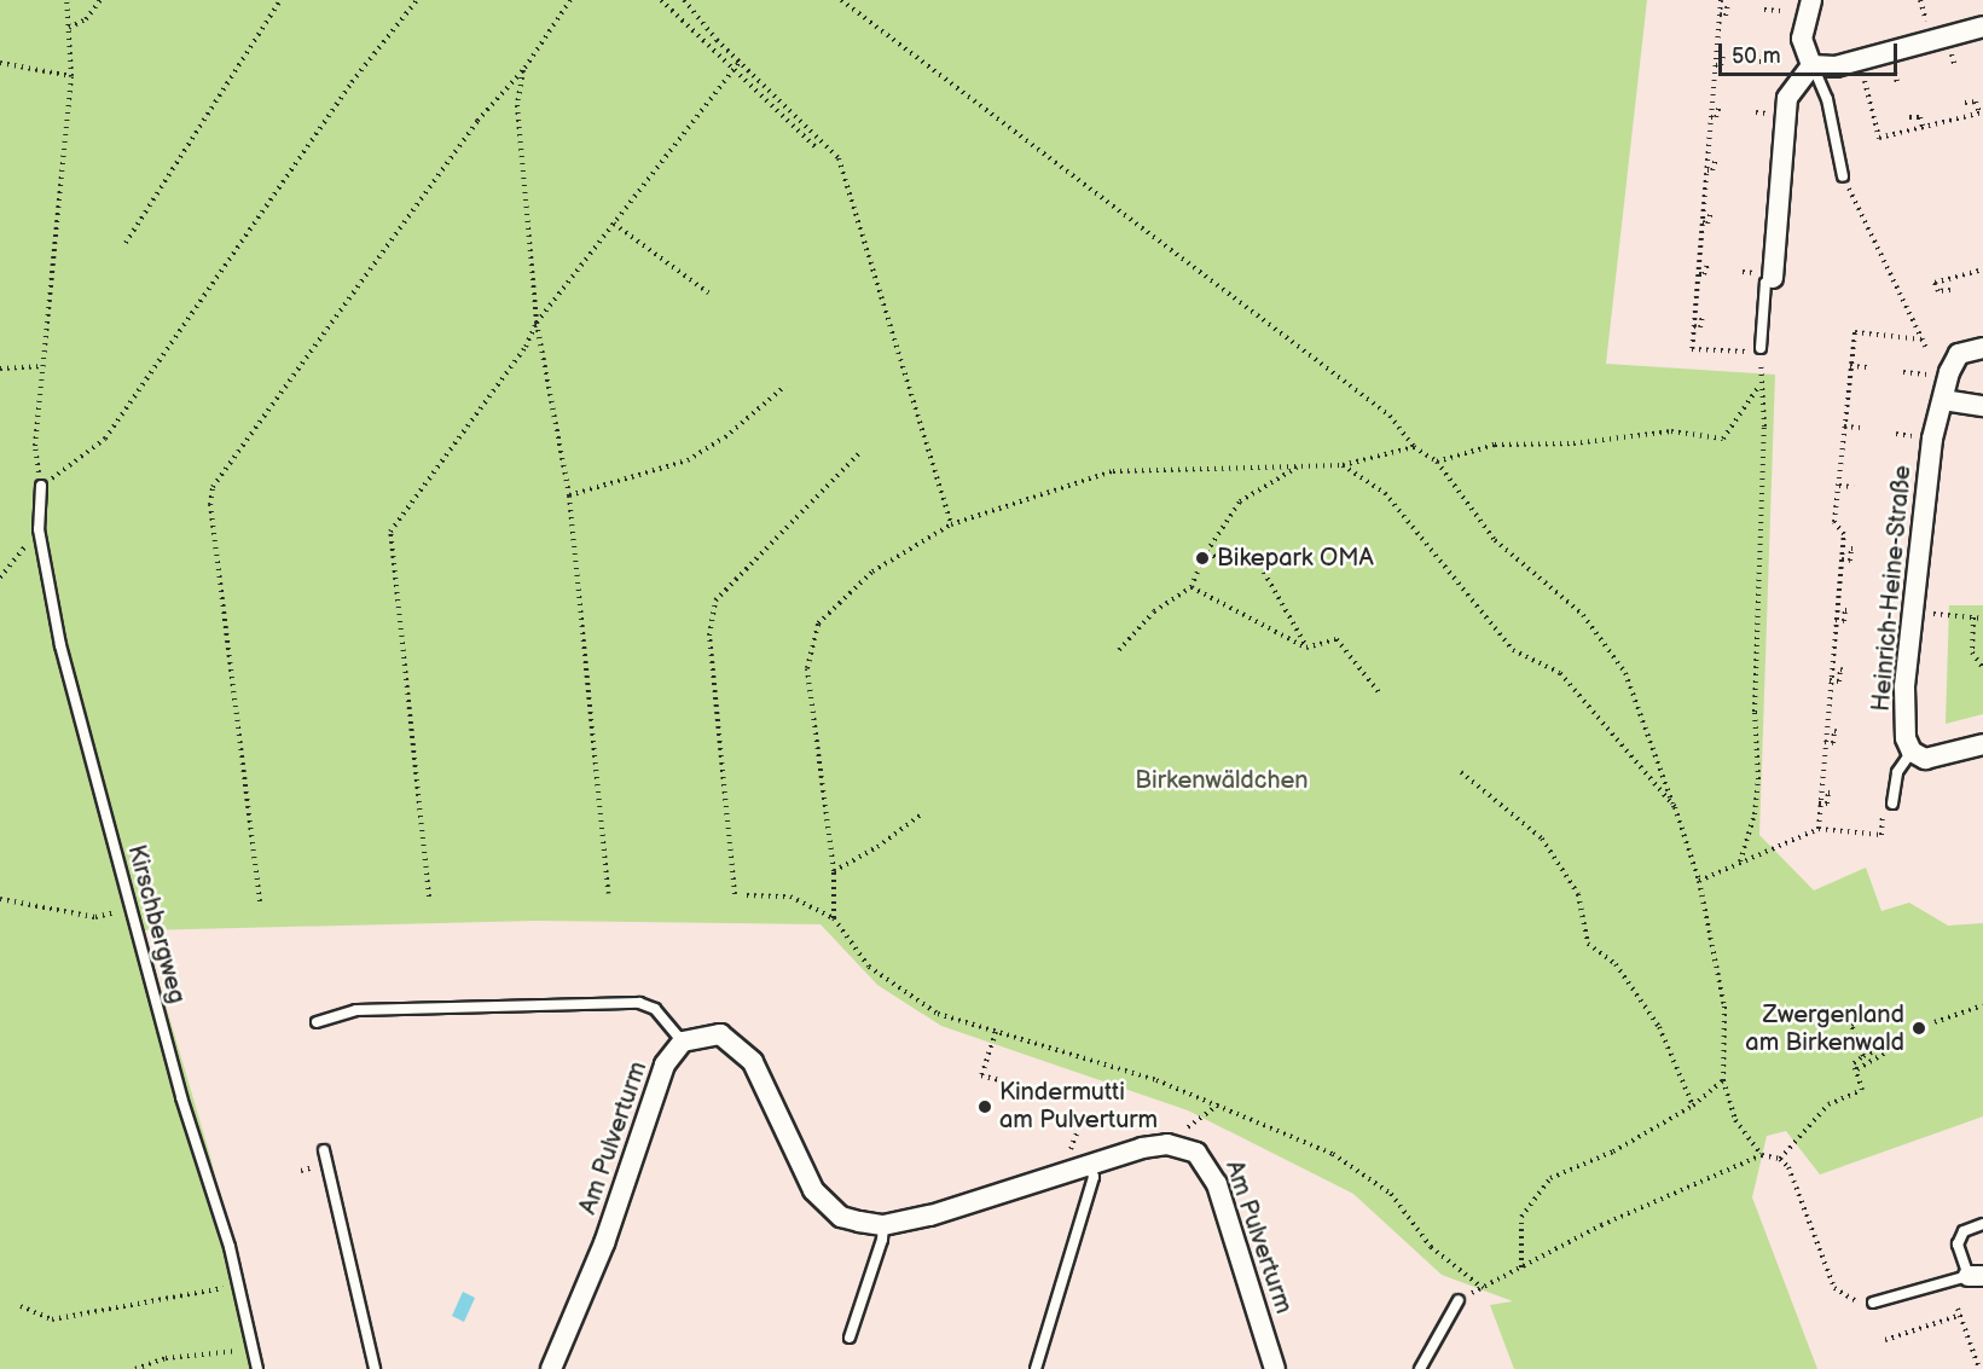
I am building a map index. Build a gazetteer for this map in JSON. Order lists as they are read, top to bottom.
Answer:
{
  "streets": {
    "street": ["Heinrich-Heine-Straße", "Am Pulverturm"],
    "lane": ["Kirschbergweg"]
  },
  "parks": ["Birkenwäldchen"],
  "places": ["Bikepark OMA", "Zwergenland am Birkenwald", "Kindermutti am Pulverturm"],
  "scale_bar": "50 m"
}
